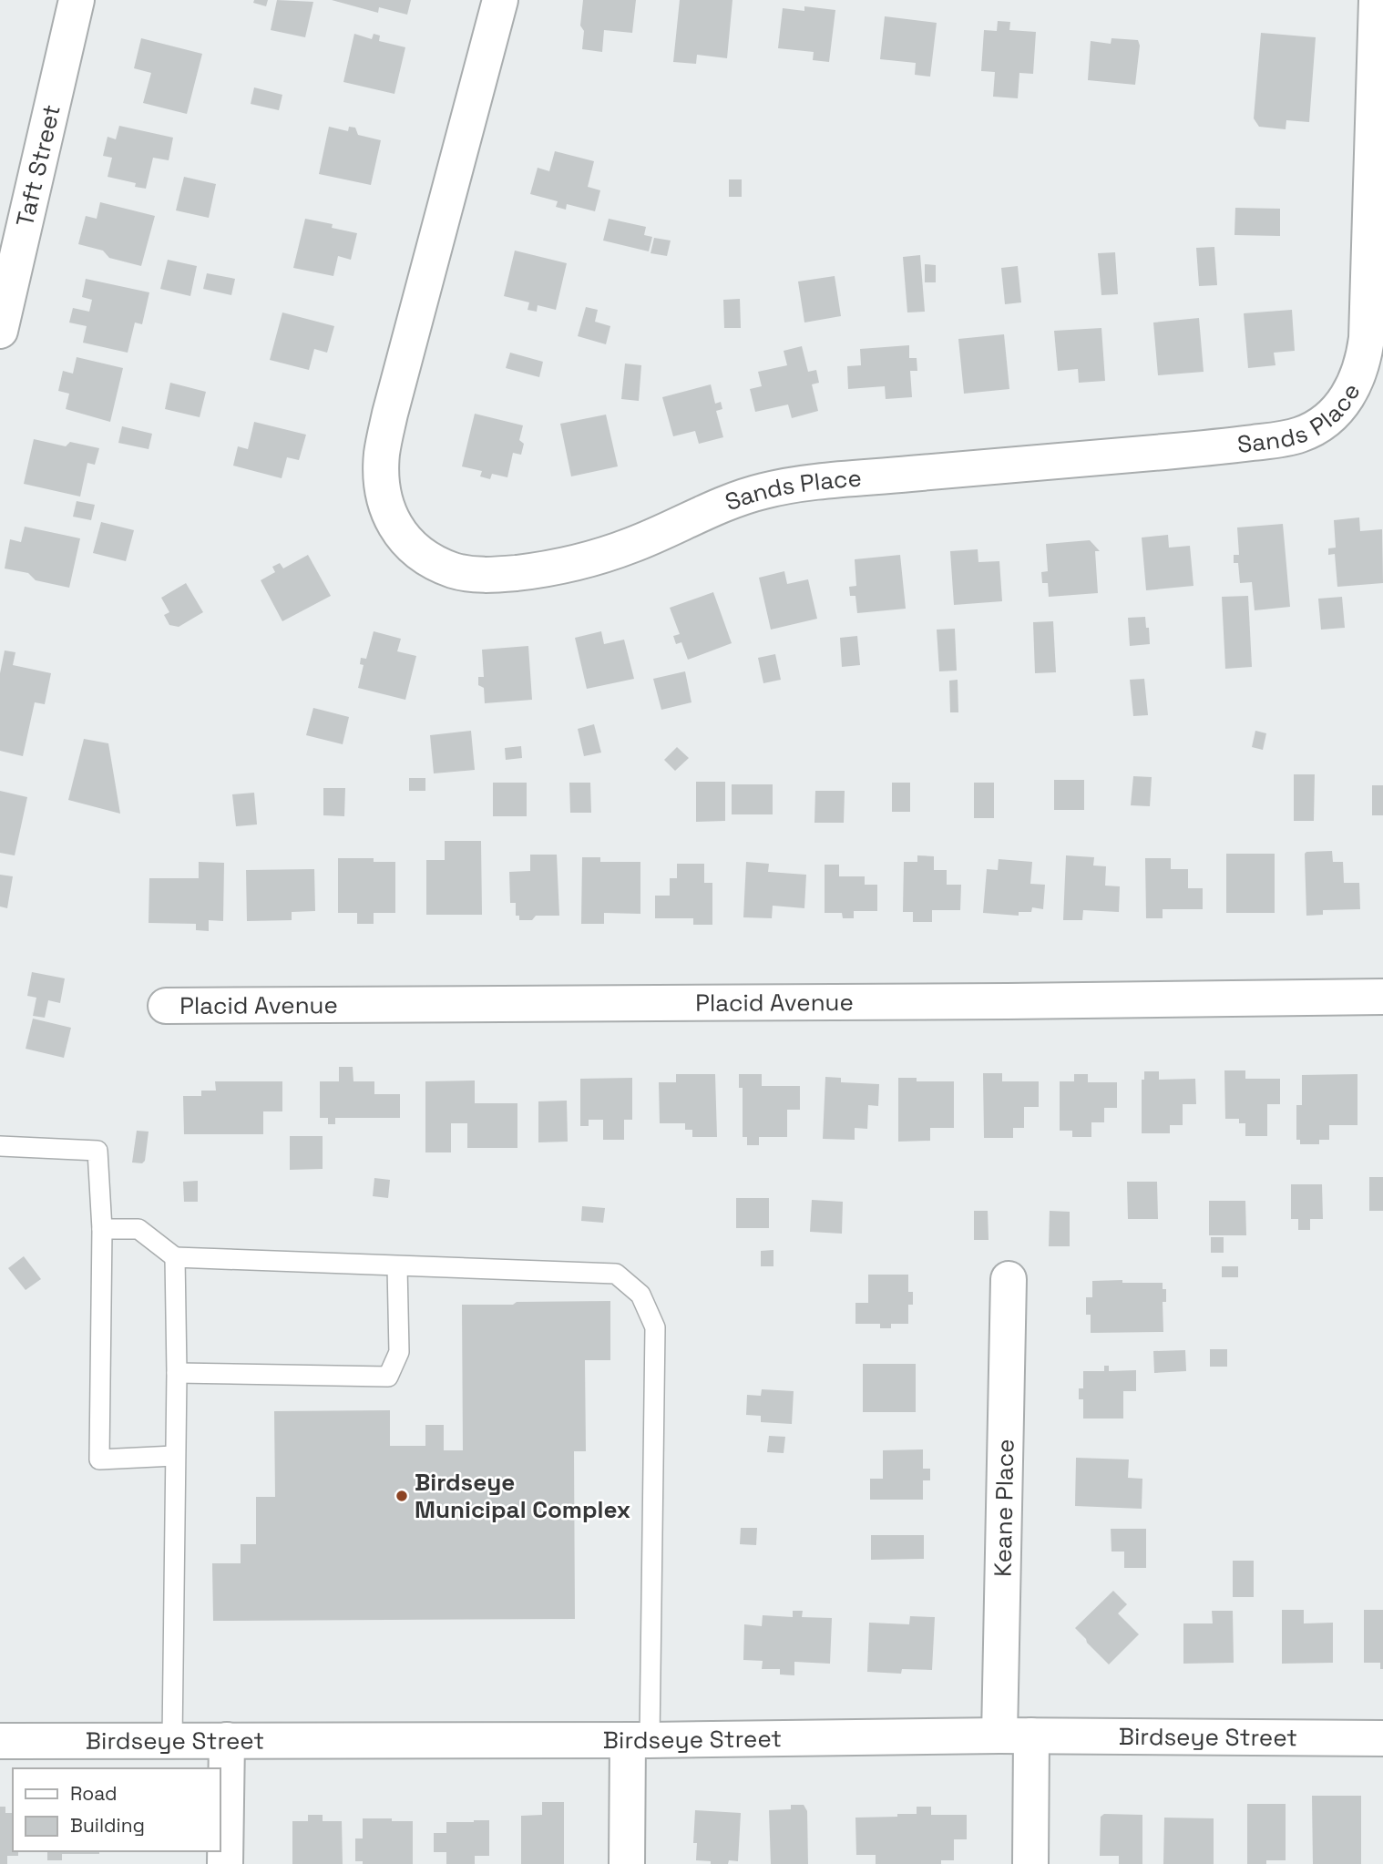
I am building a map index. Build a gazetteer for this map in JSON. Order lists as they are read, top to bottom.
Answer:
{
  "streets": {
    "street": [
      "Taft Street",
      "Sands Place",
      "Placid Avenue",
      "Keane Place",
      "Birdseye Street"
    ]
  },
  "crossings": [
    ["Keane Place", "Birdseye Street"]
  ],
  "places": ["Birdseye Municipal Complex"],
  "legend": ["Road", "Building"]
}
